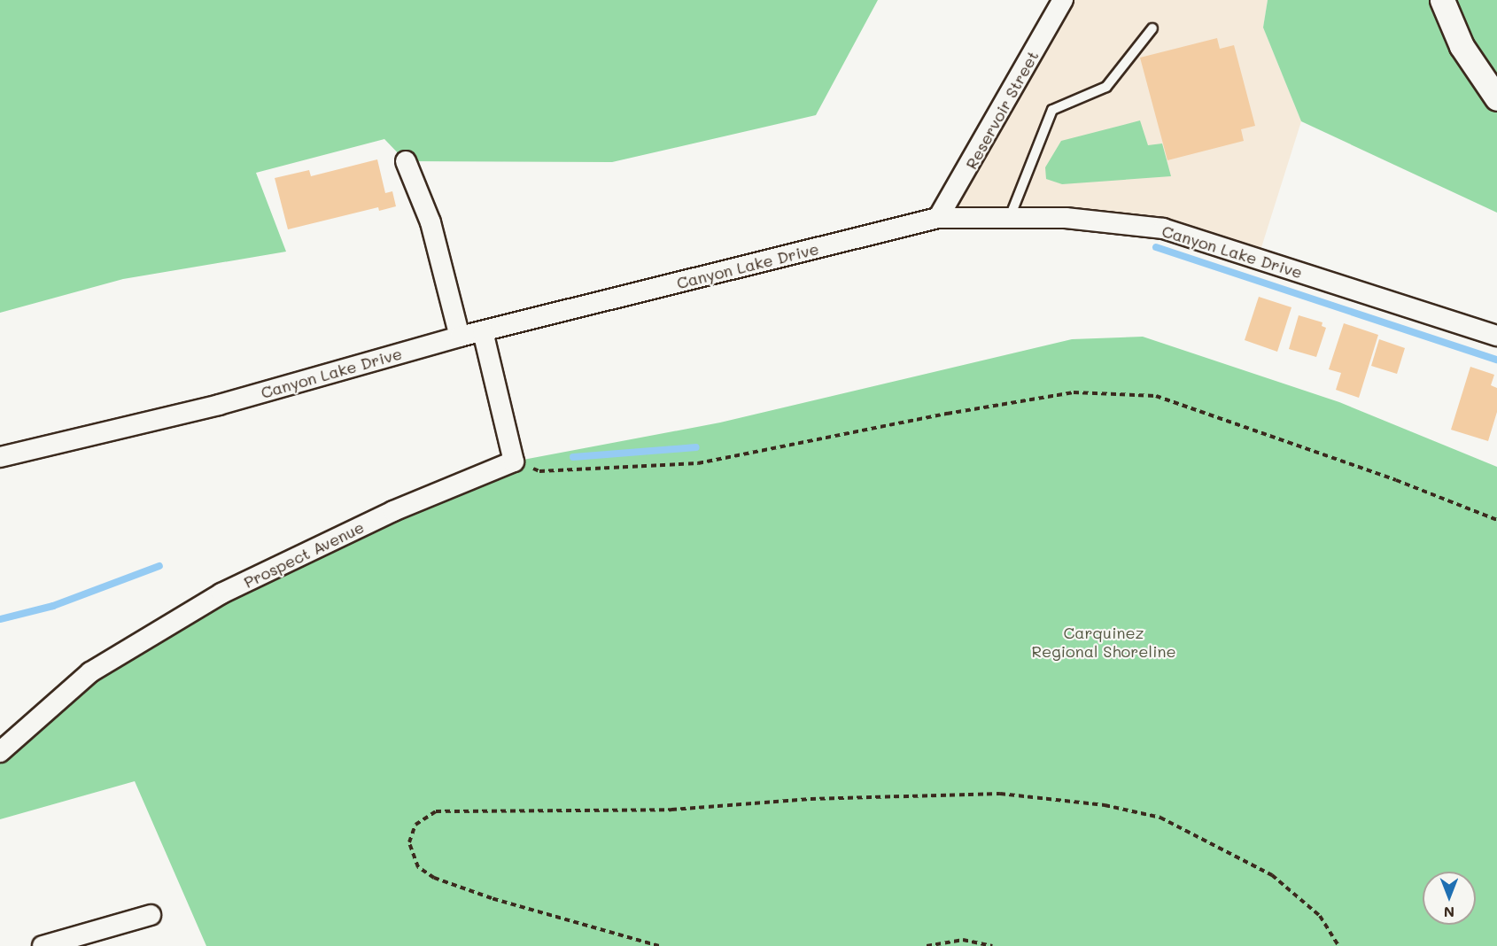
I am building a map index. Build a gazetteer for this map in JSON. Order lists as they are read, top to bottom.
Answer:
{
  "streets": {
    "street": ["Reservoir Street", "Canyon Lake Drive", "Prospect Avenue"]
  },
  "crossings": [
    ["Reservoir Street", "Canyon Lake Drive"]
  ],
  "parks": ["Carquinez Regional Shoreline"],
  "north": "bottom"
}
